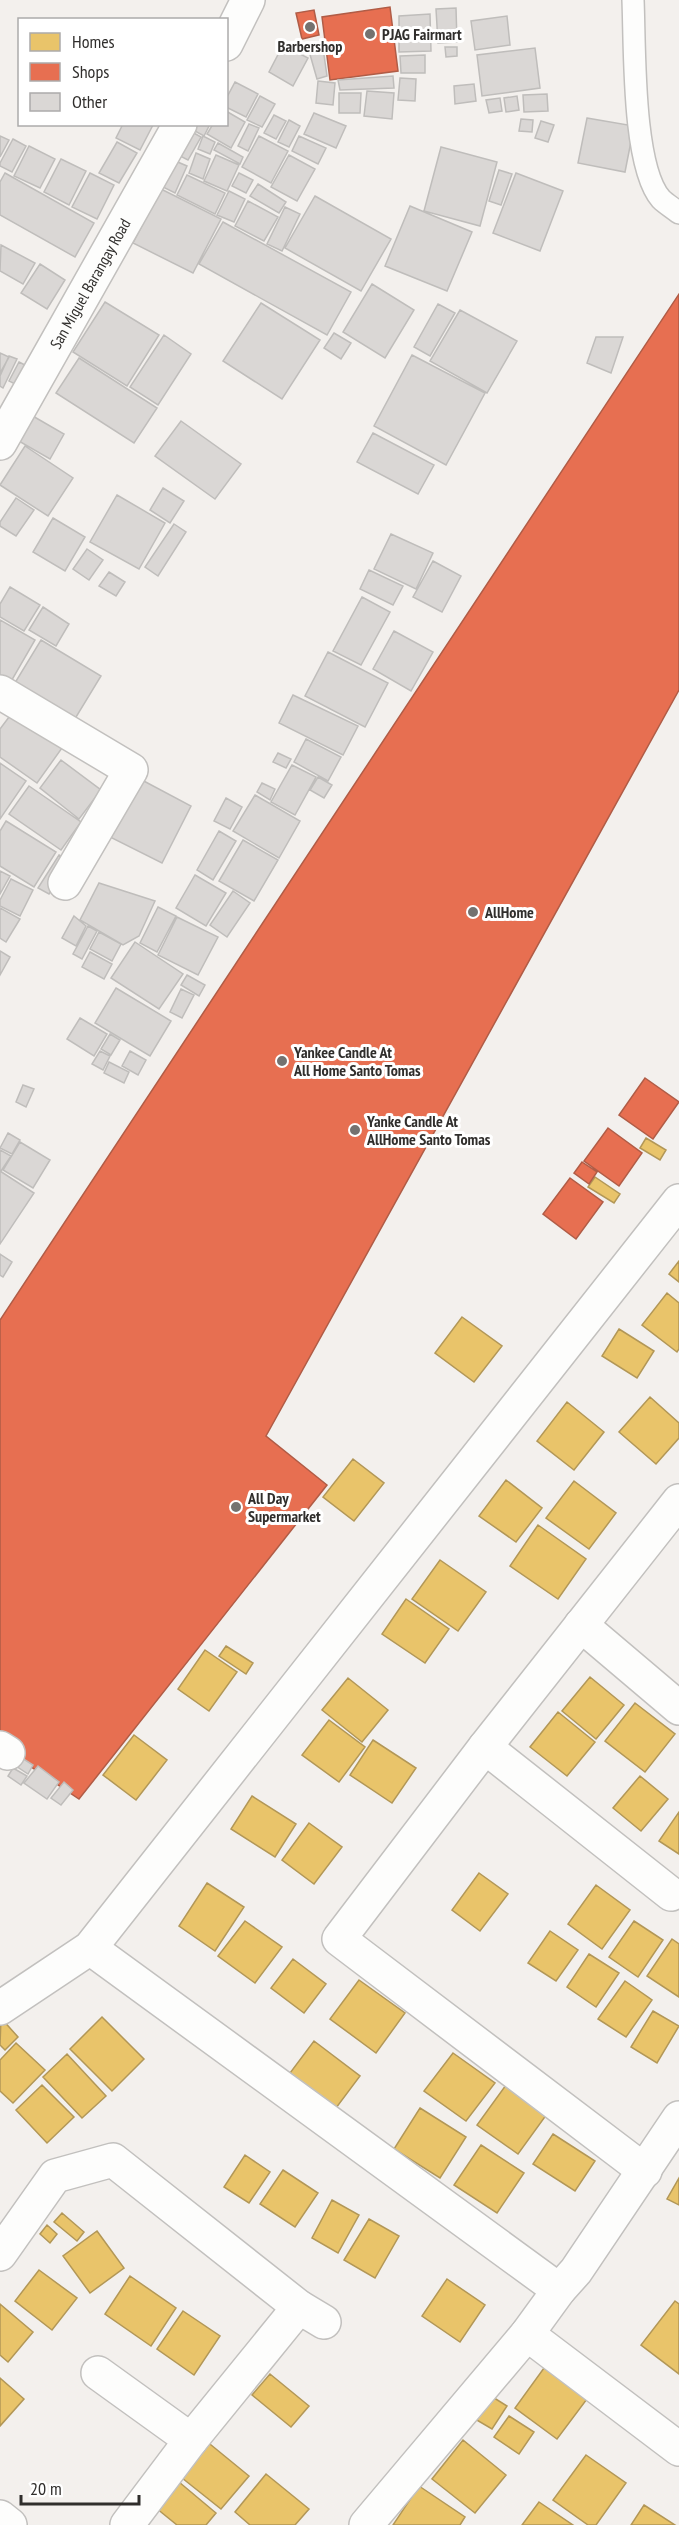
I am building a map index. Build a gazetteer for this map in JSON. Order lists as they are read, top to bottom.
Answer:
{
  "streets": {
    "street": ["San Miguel Barangay Road"]
  },
  "places": [
    "Barbershop",
    "PJAG Fairmart",
    "AllHome",
    "Yankee Candle At All Home Santo Tomas",
    "Yanke Candle At AllHome Santo Tomas",
    "All Day Supermarket"
  ],
  "legend": ["Homes", "Shops", "Other"],
  "scale_bar": "20 m"
}
